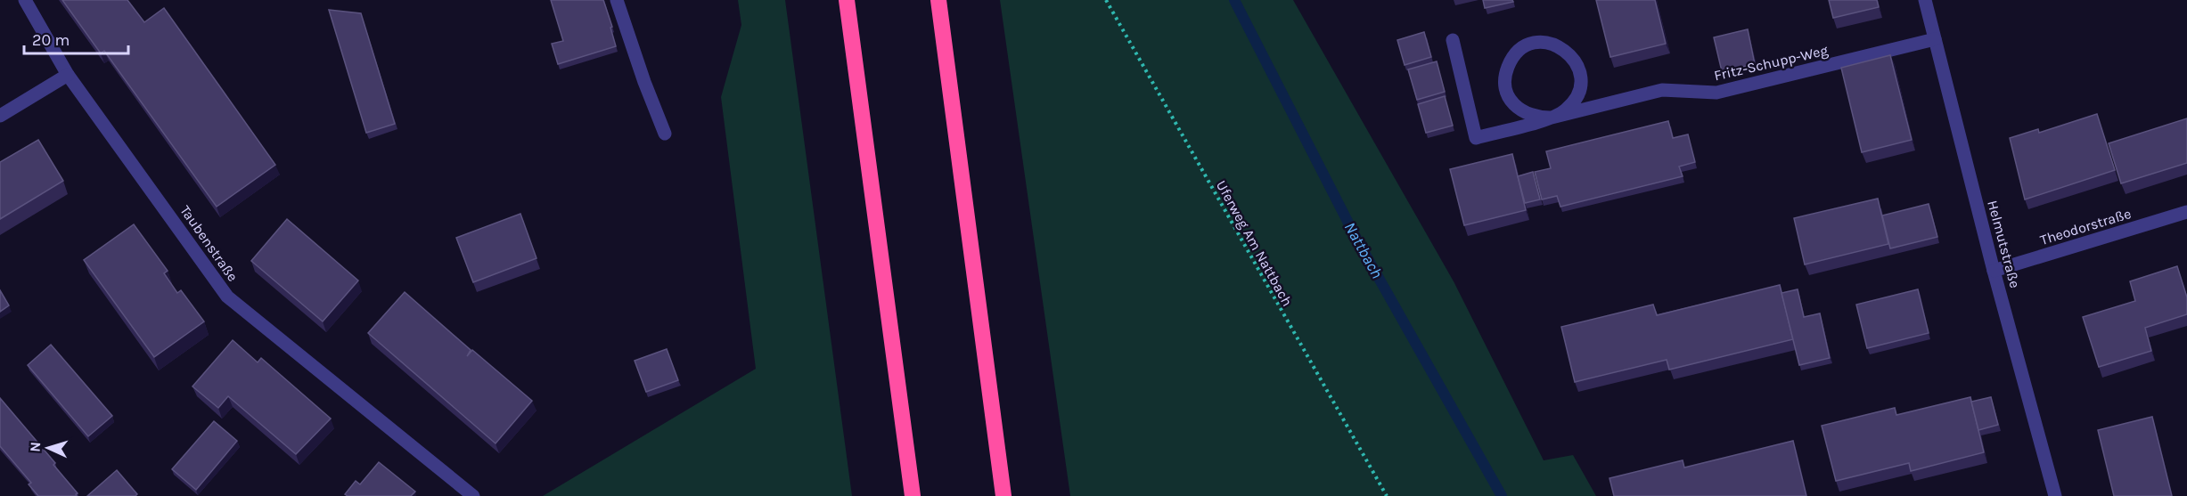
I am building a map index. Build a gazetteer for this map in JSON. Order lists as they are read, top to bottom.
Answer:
{
  "streets": {
    "street": [
      "Fritz-Schupp-Weg",
      "Theodorstraße",
      "Taubenstraße",
      "Helmutstraße"
    ],
    "path": ["Uferweg Am Nattbach"]
  },
  "crossings": [
    ["Fritz-Schupp-Weg", "Helmutstraße"],
    ["Theodorstraße", "Helmutstraße"]
  ],
  "water": ["Nattbach"],
  "scale_bar": "20 m",
  "north": "left"
}
